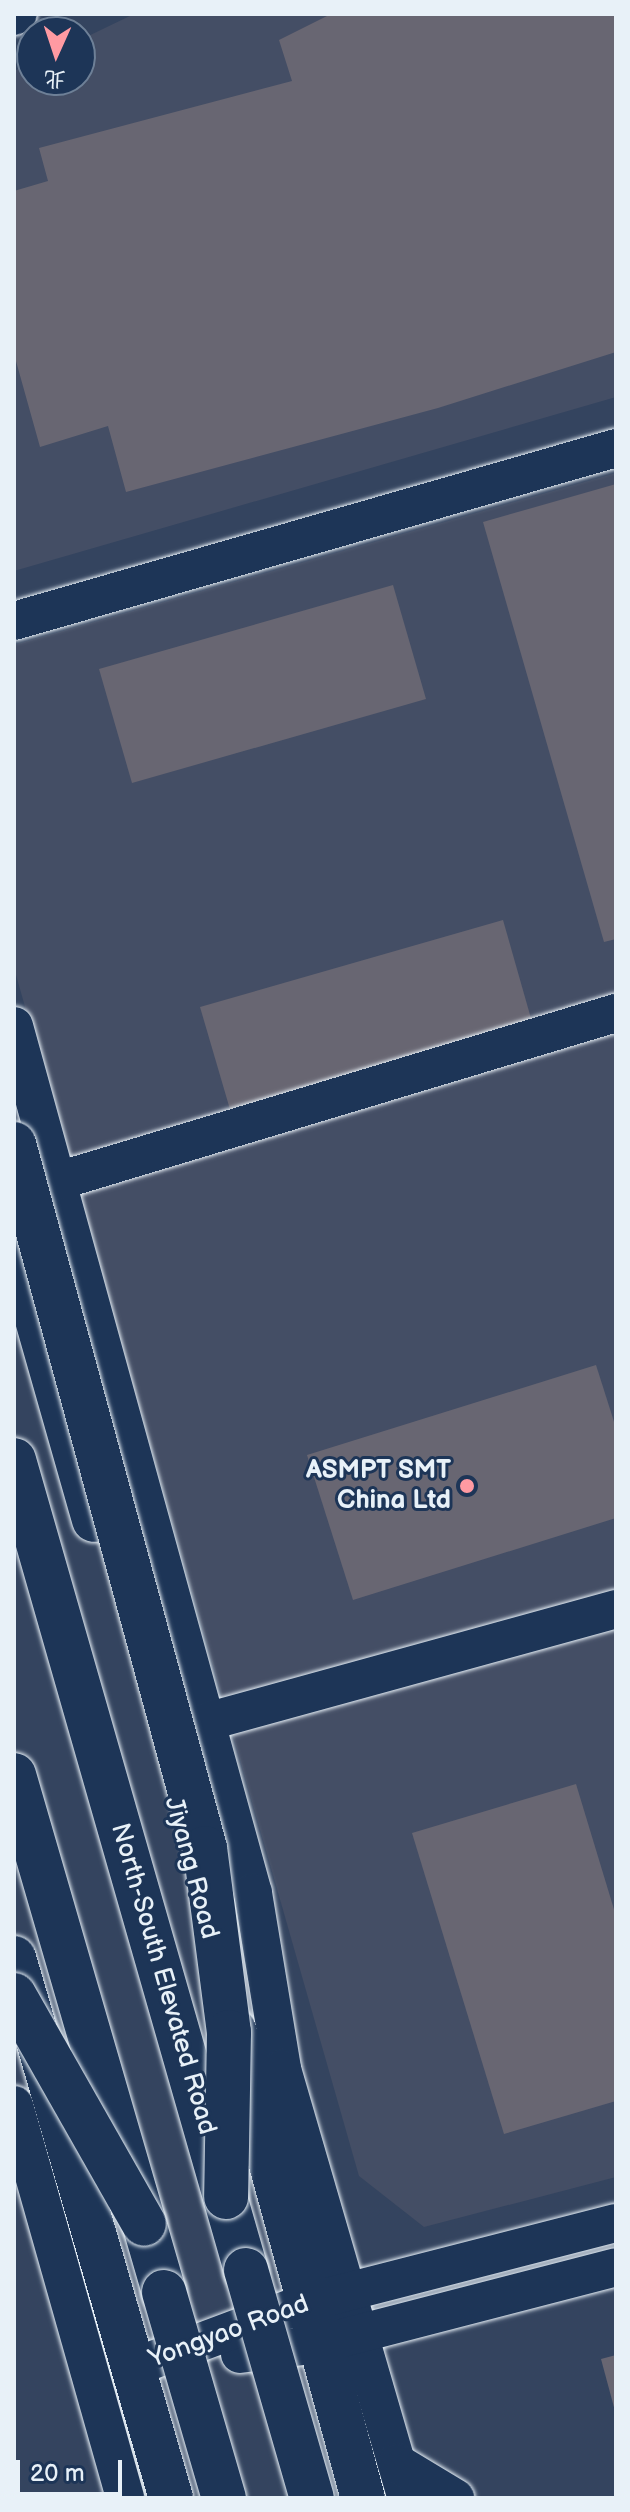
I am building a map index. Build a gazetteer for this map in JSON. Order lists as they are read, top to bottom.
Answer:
{
  "streets": {
    "main road": ["Jiyang Road", "North-South Elevated Road"],
    "street": ["Yongyao Road"]
  },
  "crossings": [
    ["Jiyang Road", "Yongyao Road"]
  ],
  "places": ["ASMPT SMT China Ltd"],
  "scale_bar": "20 m",
  "north": "bottom"
}
